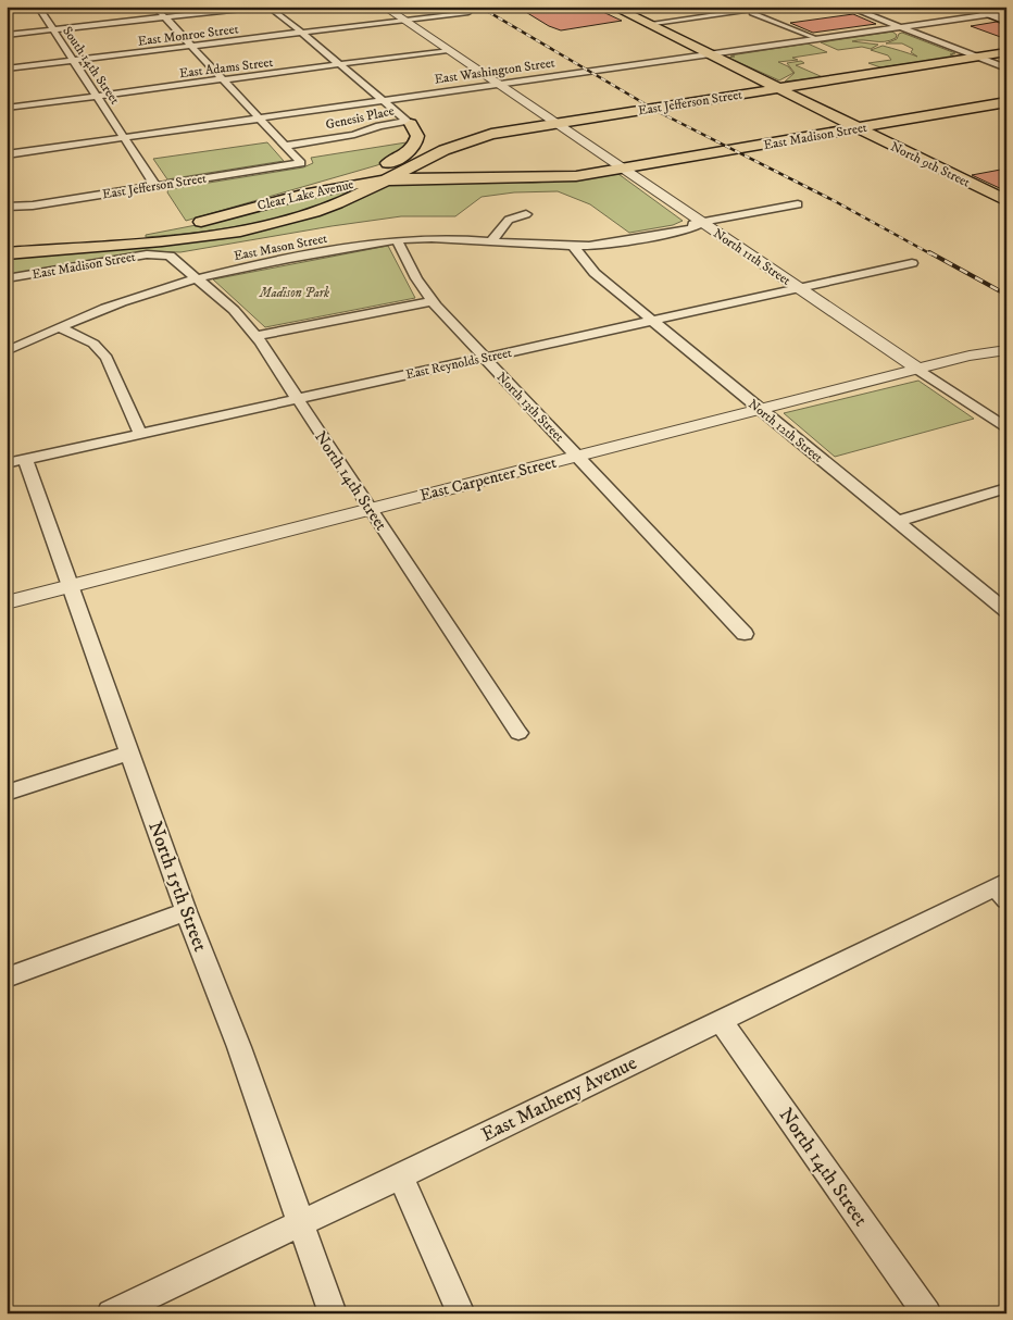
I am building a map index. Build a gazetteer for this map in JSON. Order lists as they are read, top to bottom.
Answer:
{
  "streets": {
    "main road": [
      "East Jefferson Street",
      "East Madison Street",
      "North 9th Street",
      "Clear Lake Avenue"
    ],
    "street": [
      "East Monroe Street",
      "South 14th Street",
      "East Adams Street",
      "East Washington Street",
      "Genesis Place",
      "East Mason Street",
      "North 11th Street",
      "East Reynolds Street",
      "North 13th Street",
      "North 12th Street",
      "East Carpenter Street",
      "North 14th Street",
      "North 15th Street",
      "East Matheny Avenue"
    ]
  },
  "crossings": [
    ["East Monroe Street", "South 14th Street"],
    ["East Monroe Street", "North 11th Street"],
    ["South 14th Street", "East Adams Street"],
    ["South 14th Street", "East Washington Street"],
    ["East Adams Street", "North 11th Street"],
    ["East Washington Street", "North 9th Street"],
    ["East Washington Street", "North 11th Street"],
    ["East Jefferson Street", "Genesis Place"],
    ["East Jefferson Street", "East Madison Street"],
    ["East Jefferson Street", "North 9th Street"],
    ["East Jefferson Street", "Clear Lake Avenue"],
    ["East Jefferson Street", "North 11th Street"],
    ["East Madison Street", "North 9th Street"],
    ["East Madison Street", "Clear Lake Avenue"],
    ["East Madison Street", "North 11th Street"],
    ["East Madison Street", "North 14th Street"],
    ["East Mason Street", "North 11th Street"],
    ["East Mason Street", "North 13th Street"],
    ["East Mason Street", "North 12th Street"],
    ["East Mason Street", "North 14th Street"],
    ["North 11th Street", "East Reynolds Street"],
    ["North 11th Street", "East Carpenter Street"],
    ["East Reynolds Street", "North 13th Street"],
    ["East Reynolds Street", "North 12th Street"],
    ["East Reynolds Street", "North 14th Street"],
    ["East Reynolds Street", "North 15th Street"],
    ["North 13th Street", "East Carpenter Street"],
    ["North 12th Street", "East Carpenter Street"],
    ["East Carpenter Street", "North 14th Street"],
    ["East Carpenter Street", "North 15th Street"],
    ["North 14th Street", "East Matheny Avenue"],
    ["North 15th Street", "East Matheny Avenue"]
  ],
  "parks": ["Madison Park"]
}
